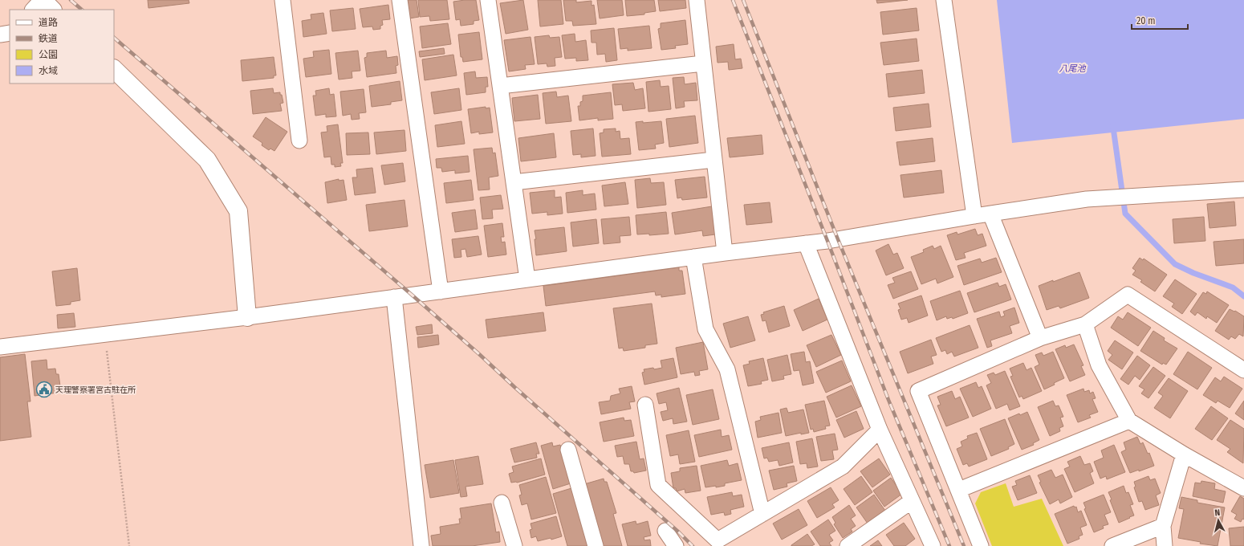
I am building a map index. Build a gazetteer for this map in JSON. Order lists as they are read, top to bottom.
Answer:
{
  "water": ["八尾池"],
  "places": {
    "public building": ["天理警察署宮古駐在所"]
  },
  "legend": [
    "道路",
    "鉄道",
    "公園",
    "水域"
  ],
  "scale_bar": "20 m",
  "north": "top"
}
